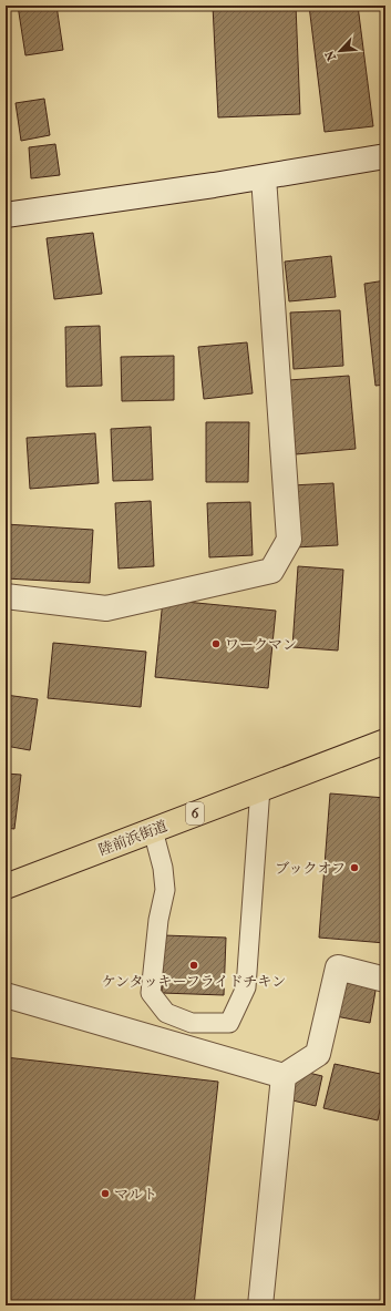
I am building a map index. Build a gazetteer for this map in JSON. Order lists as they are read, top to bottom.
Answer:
{
  "streets": {
    "highway": ["6", "陸前浜街道"]
  },
  "places": [
    "ワークマン",
    "ブックオフ",
    "ケンタッキーフライドチキン",
    "マルト"
  ],
  "north": "bottom left"
}
